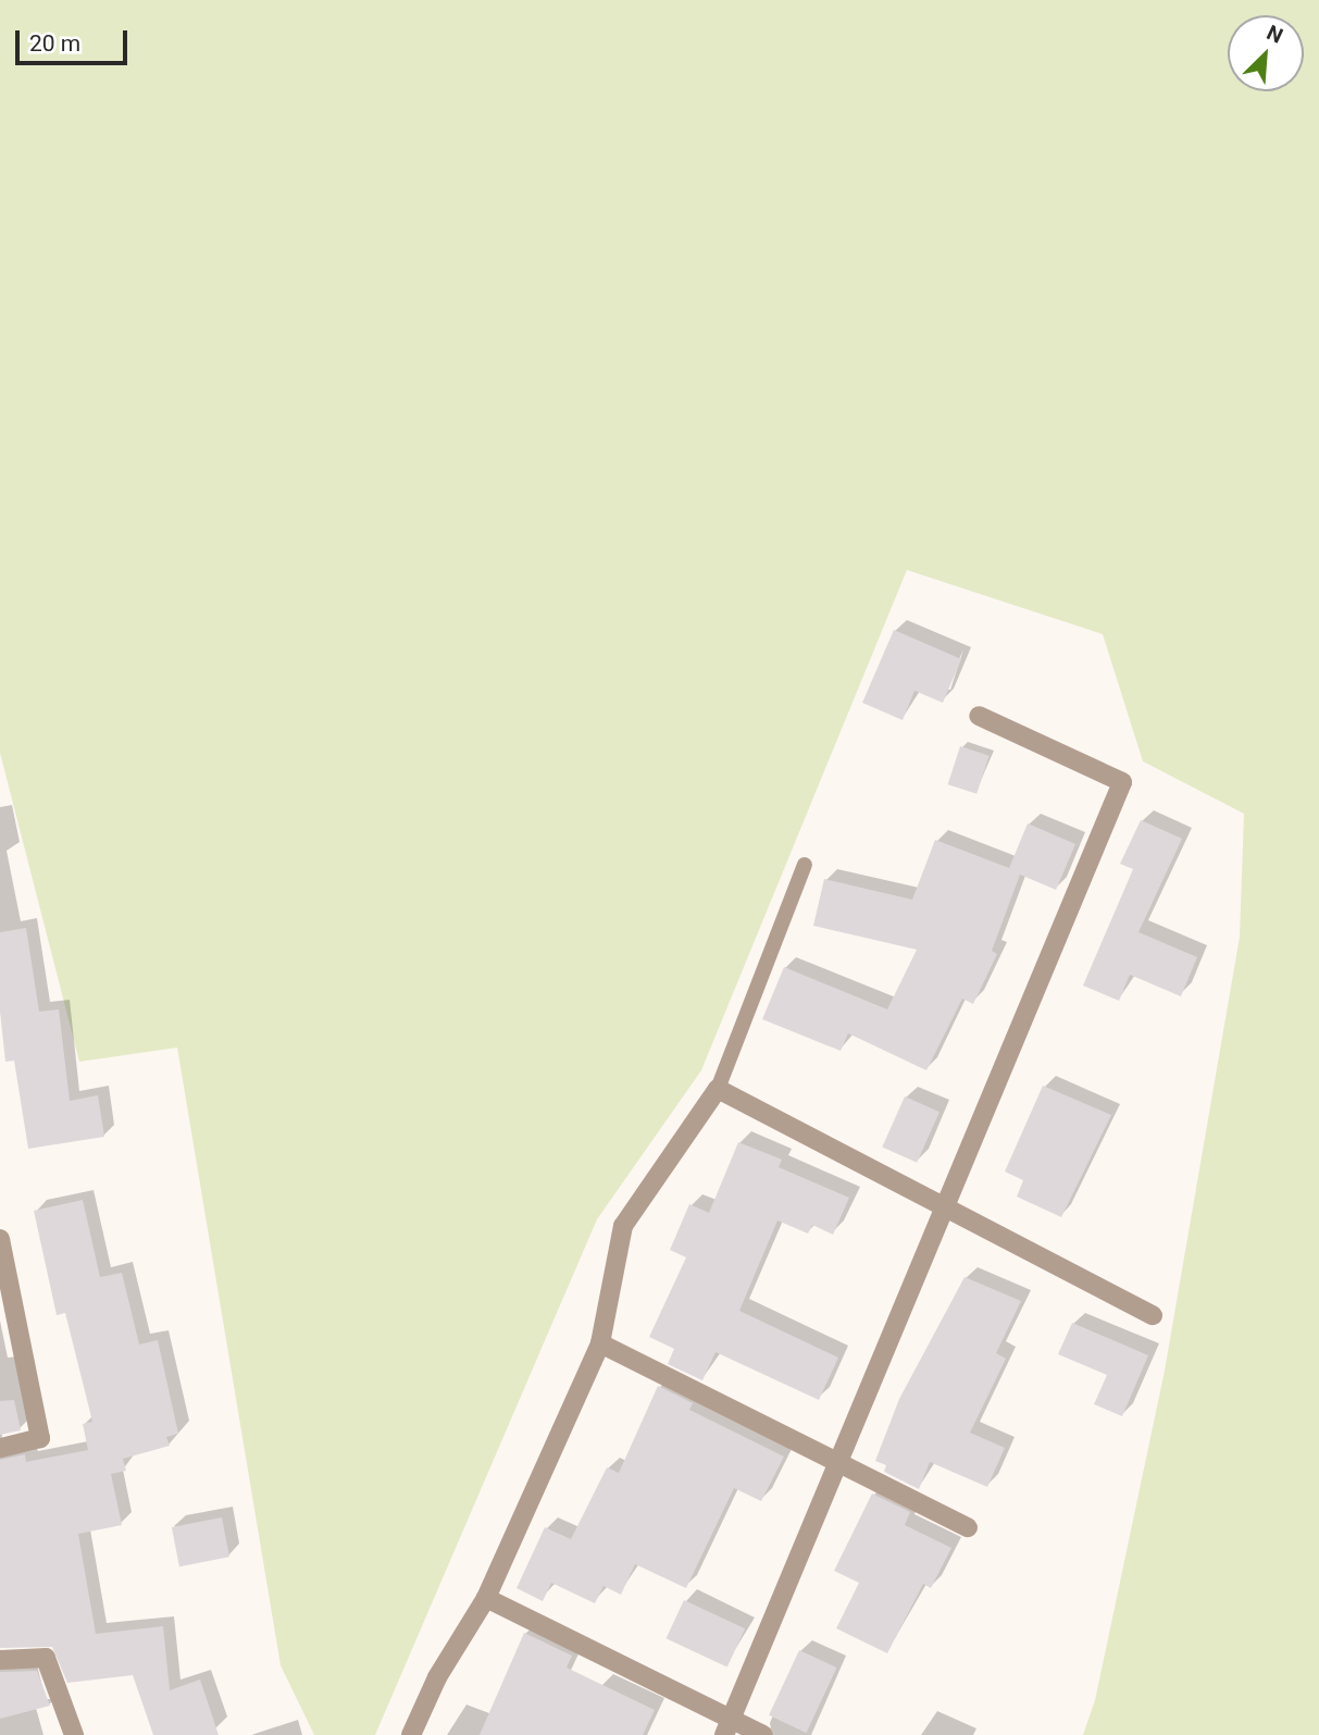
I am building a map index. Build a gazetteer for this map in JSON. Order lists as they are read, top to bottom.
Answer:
{
  "scale_bar": "20 m",
  "north": "top right"
}
